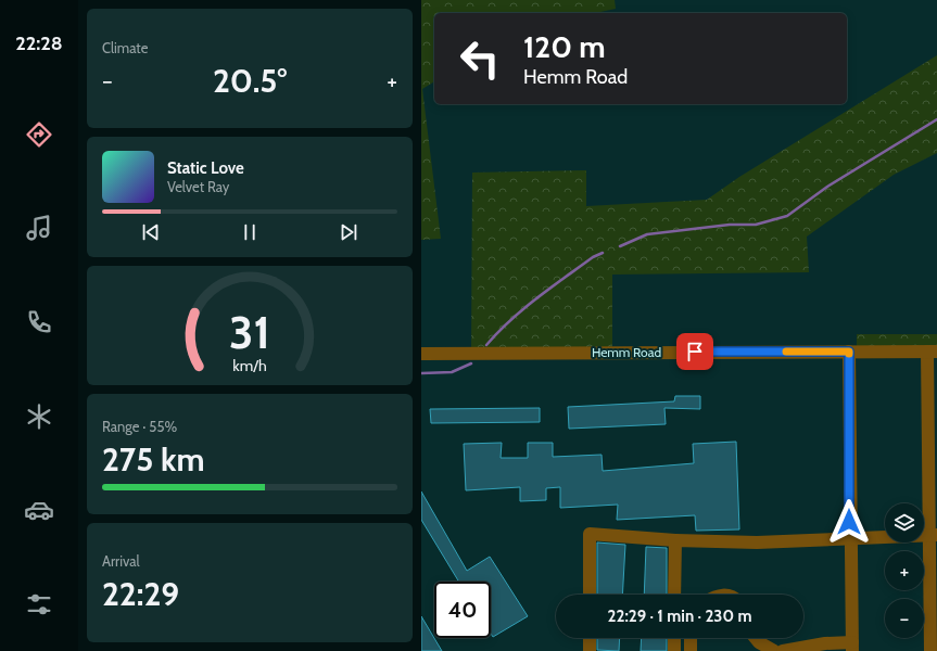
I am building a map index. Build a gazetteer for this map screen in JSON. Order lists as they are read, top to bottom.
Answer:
{
  "streets": {
    "street": ["Hemm Road"]
  },
  "page": {
    "tabs": "22:28",
    "tile": [
      "Climate",
      ["Range · 55%", "275 km"],
      ["Arrival", "22:29"]
    ],
    "turn": ["120 m", "Hemm Road"],
    "heat": ["−", "20.5°", "+"],
    "song": ["Static Love", "Velvet Ray"],
    "map_buttons": ["+", "−"],
    "limit": "40",
    "trip": "22:29 · 1 min · 230 m",
    "gauge": ["31", "km/h"]
  }
}
